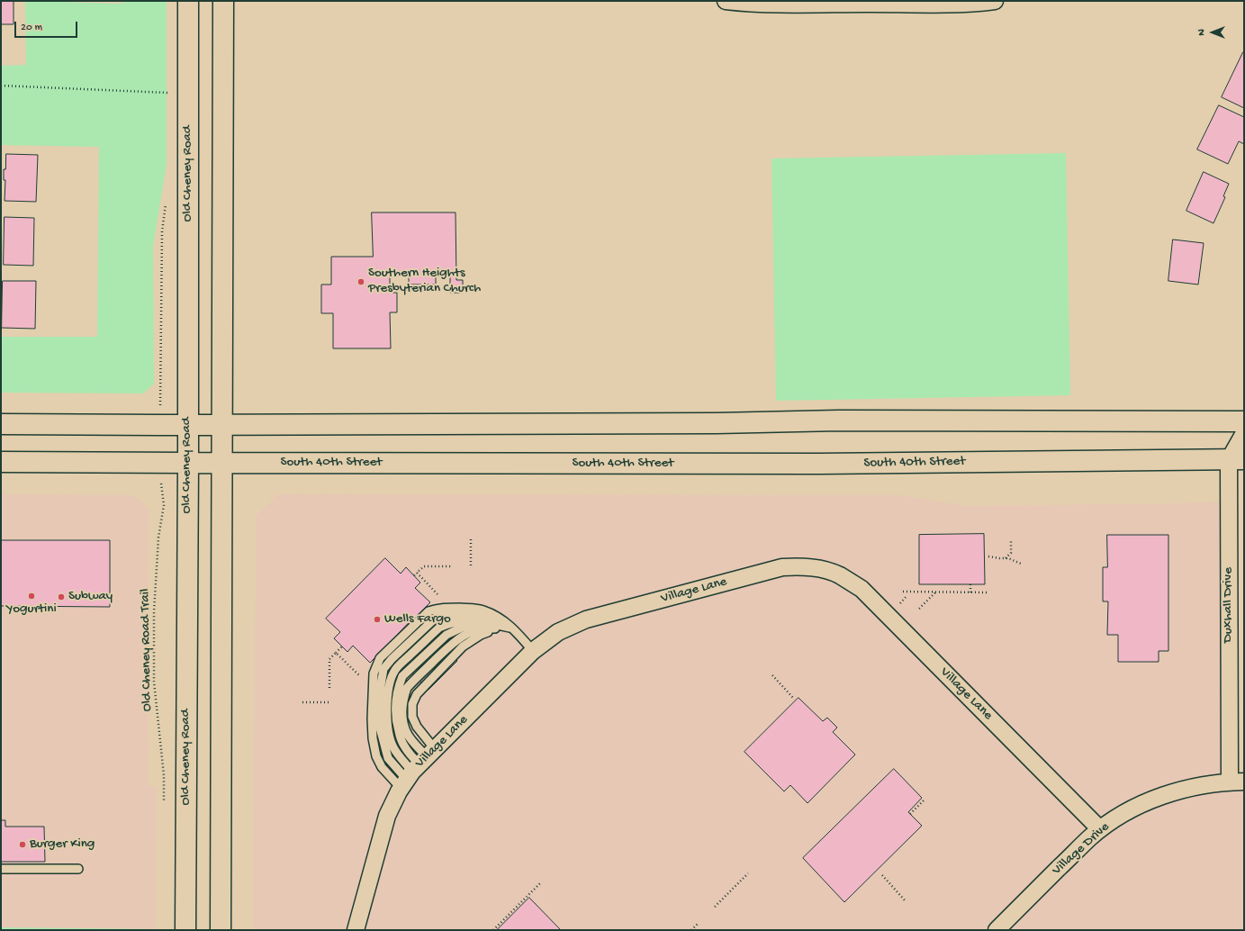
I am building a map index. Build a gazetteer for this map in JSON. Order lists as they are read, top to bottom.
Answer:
{
  "streets": {
    "main road": ["Old Cheney Road", "South 40th Street"],
    "street": ["Village Lane", "Duxhall Drive", "Village Drive"],
    "path": ["Old Cheney Road Trail"]
  },
  "crossings": [
    ["Old Cheney Road", "South 40th Street"],
    ["South 40th Street", "Duxhall Drive"],
    ["South 40th Street", "Old Cheney Road Trail"],
    ["Village Lane", "Village Drive"],
    ["Duxhall Drive", "Village Drive"]
  ],
  "places": [
    "Southern Heights Presbyterian Church",
    "Yogurtini",
    "Subway",
    "Wells Fargo",
    "Burger King"
  ],
  "scale_bar": "20 m",
  "north": "left"
}
